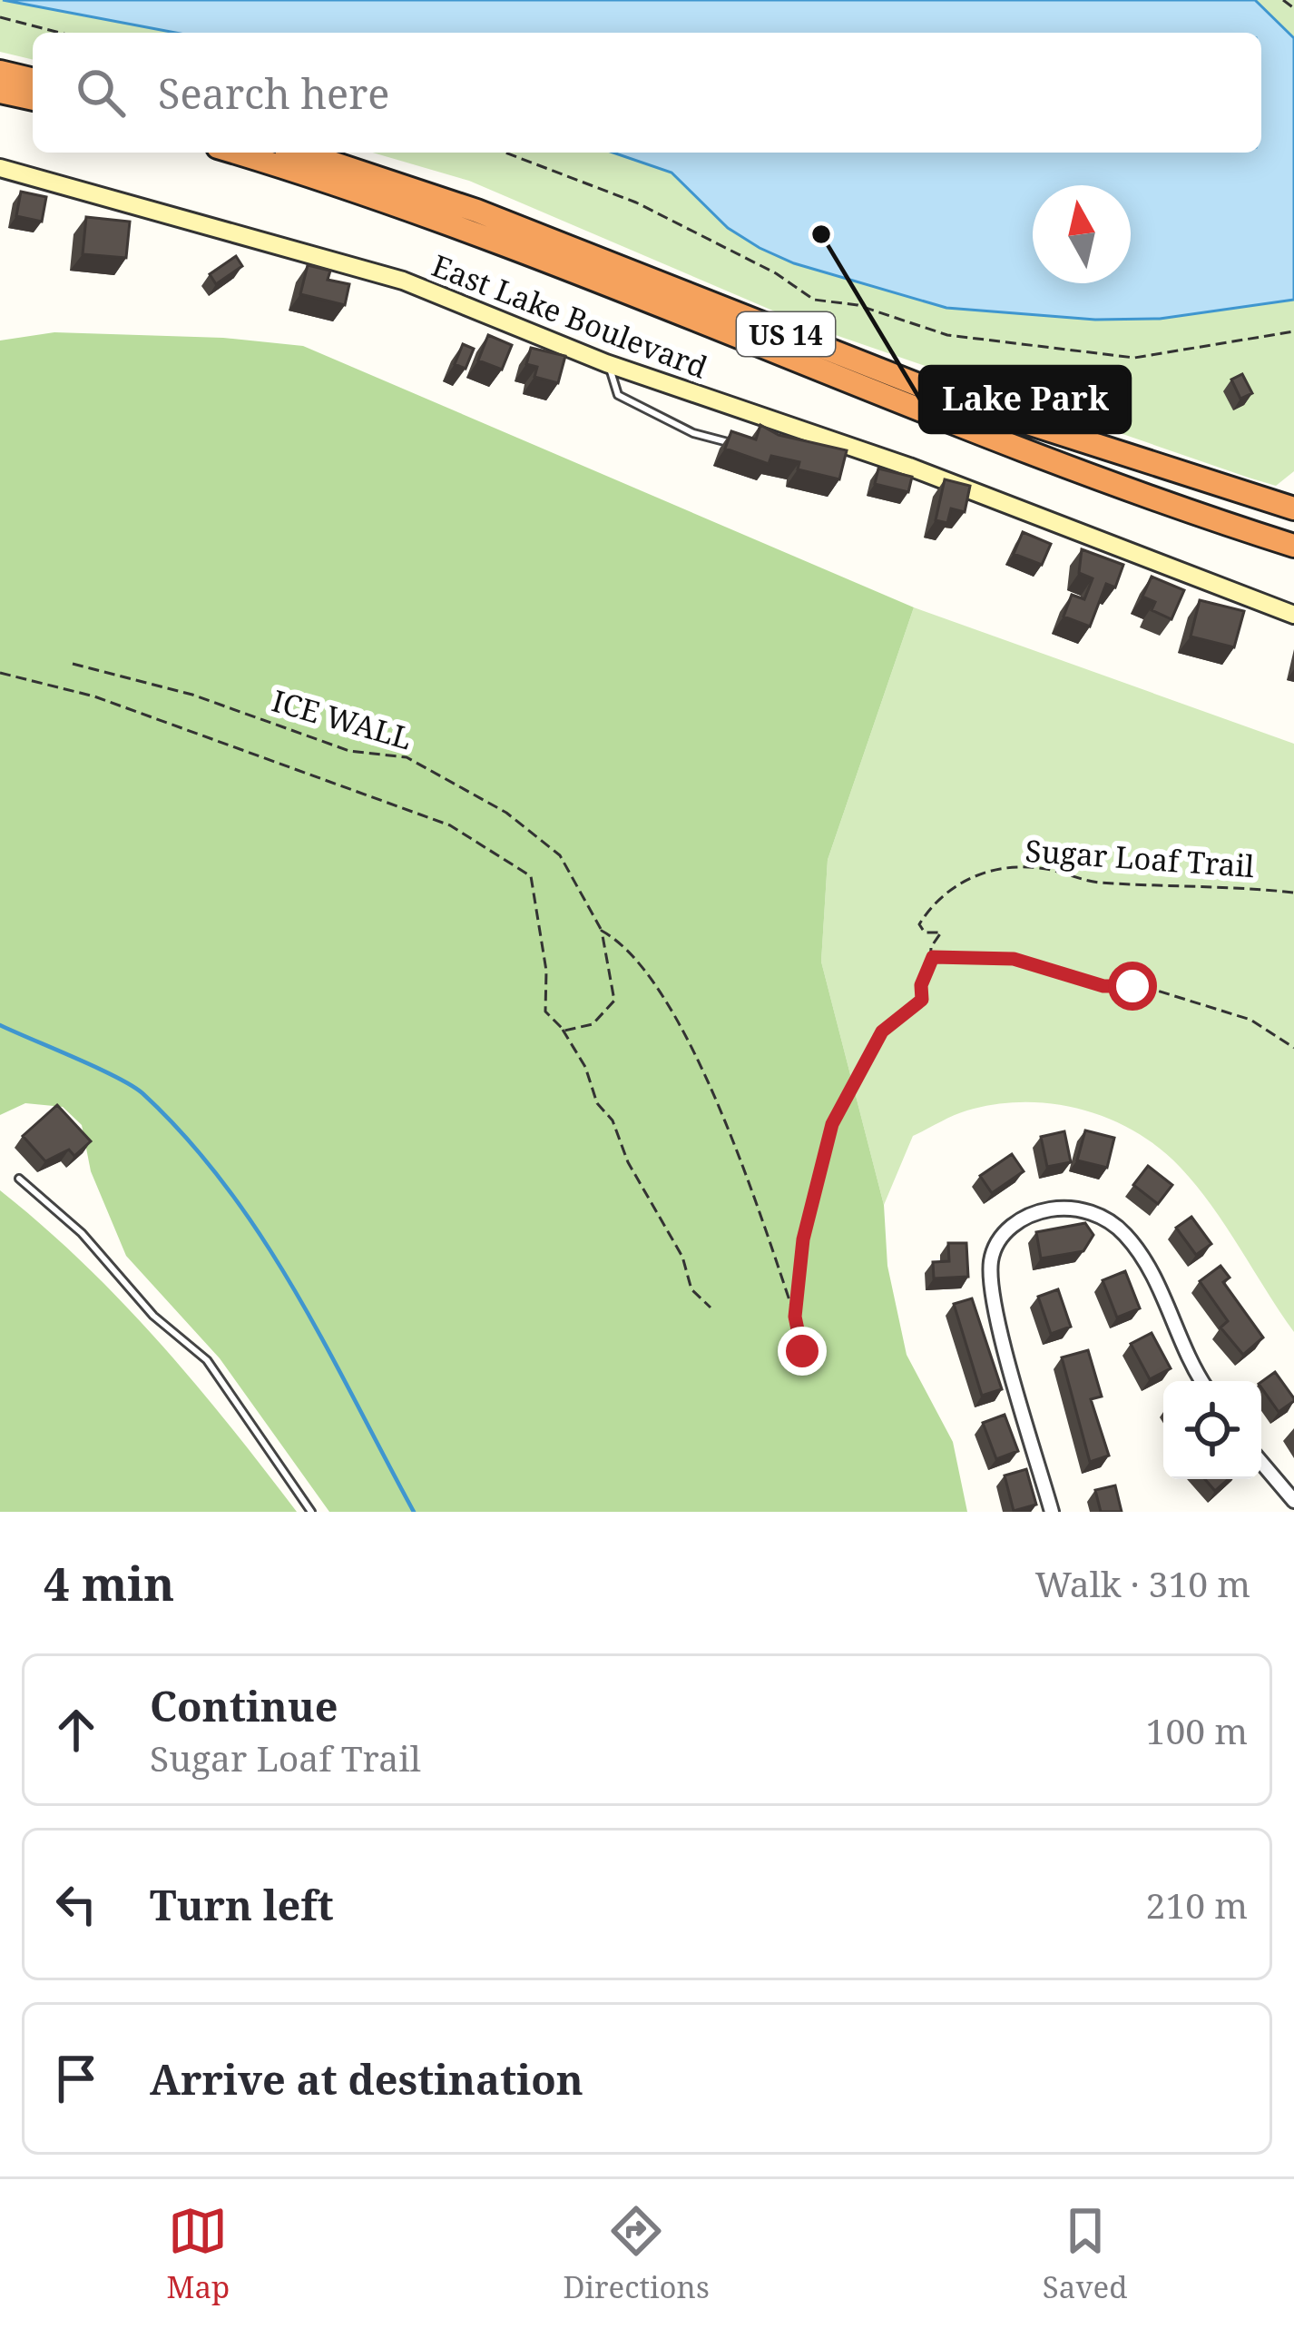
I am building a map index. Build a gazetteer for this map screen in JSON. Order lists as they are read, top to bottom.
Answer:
{
  "streets": {
    "highway": ["US 14"],
    "street": ["East Lake Boulevard"],
    "path": ["ICE WALL", "Sugar Loaf Trail"]
  },
  "places": ["Lake Park"],
  "north": "top",
  "page": {
    "search": "Search here",
    "heading": ["4 min", "Walk · 310 m"],
    "list": [
      ["Continue", "Sugar Loaf Trail", "100 m"],
      ["Turn left", "210 m"],
      "Arrive at destination"
    ],
    "nav": ["Map", "Directions", "Saved"]
  }
}
